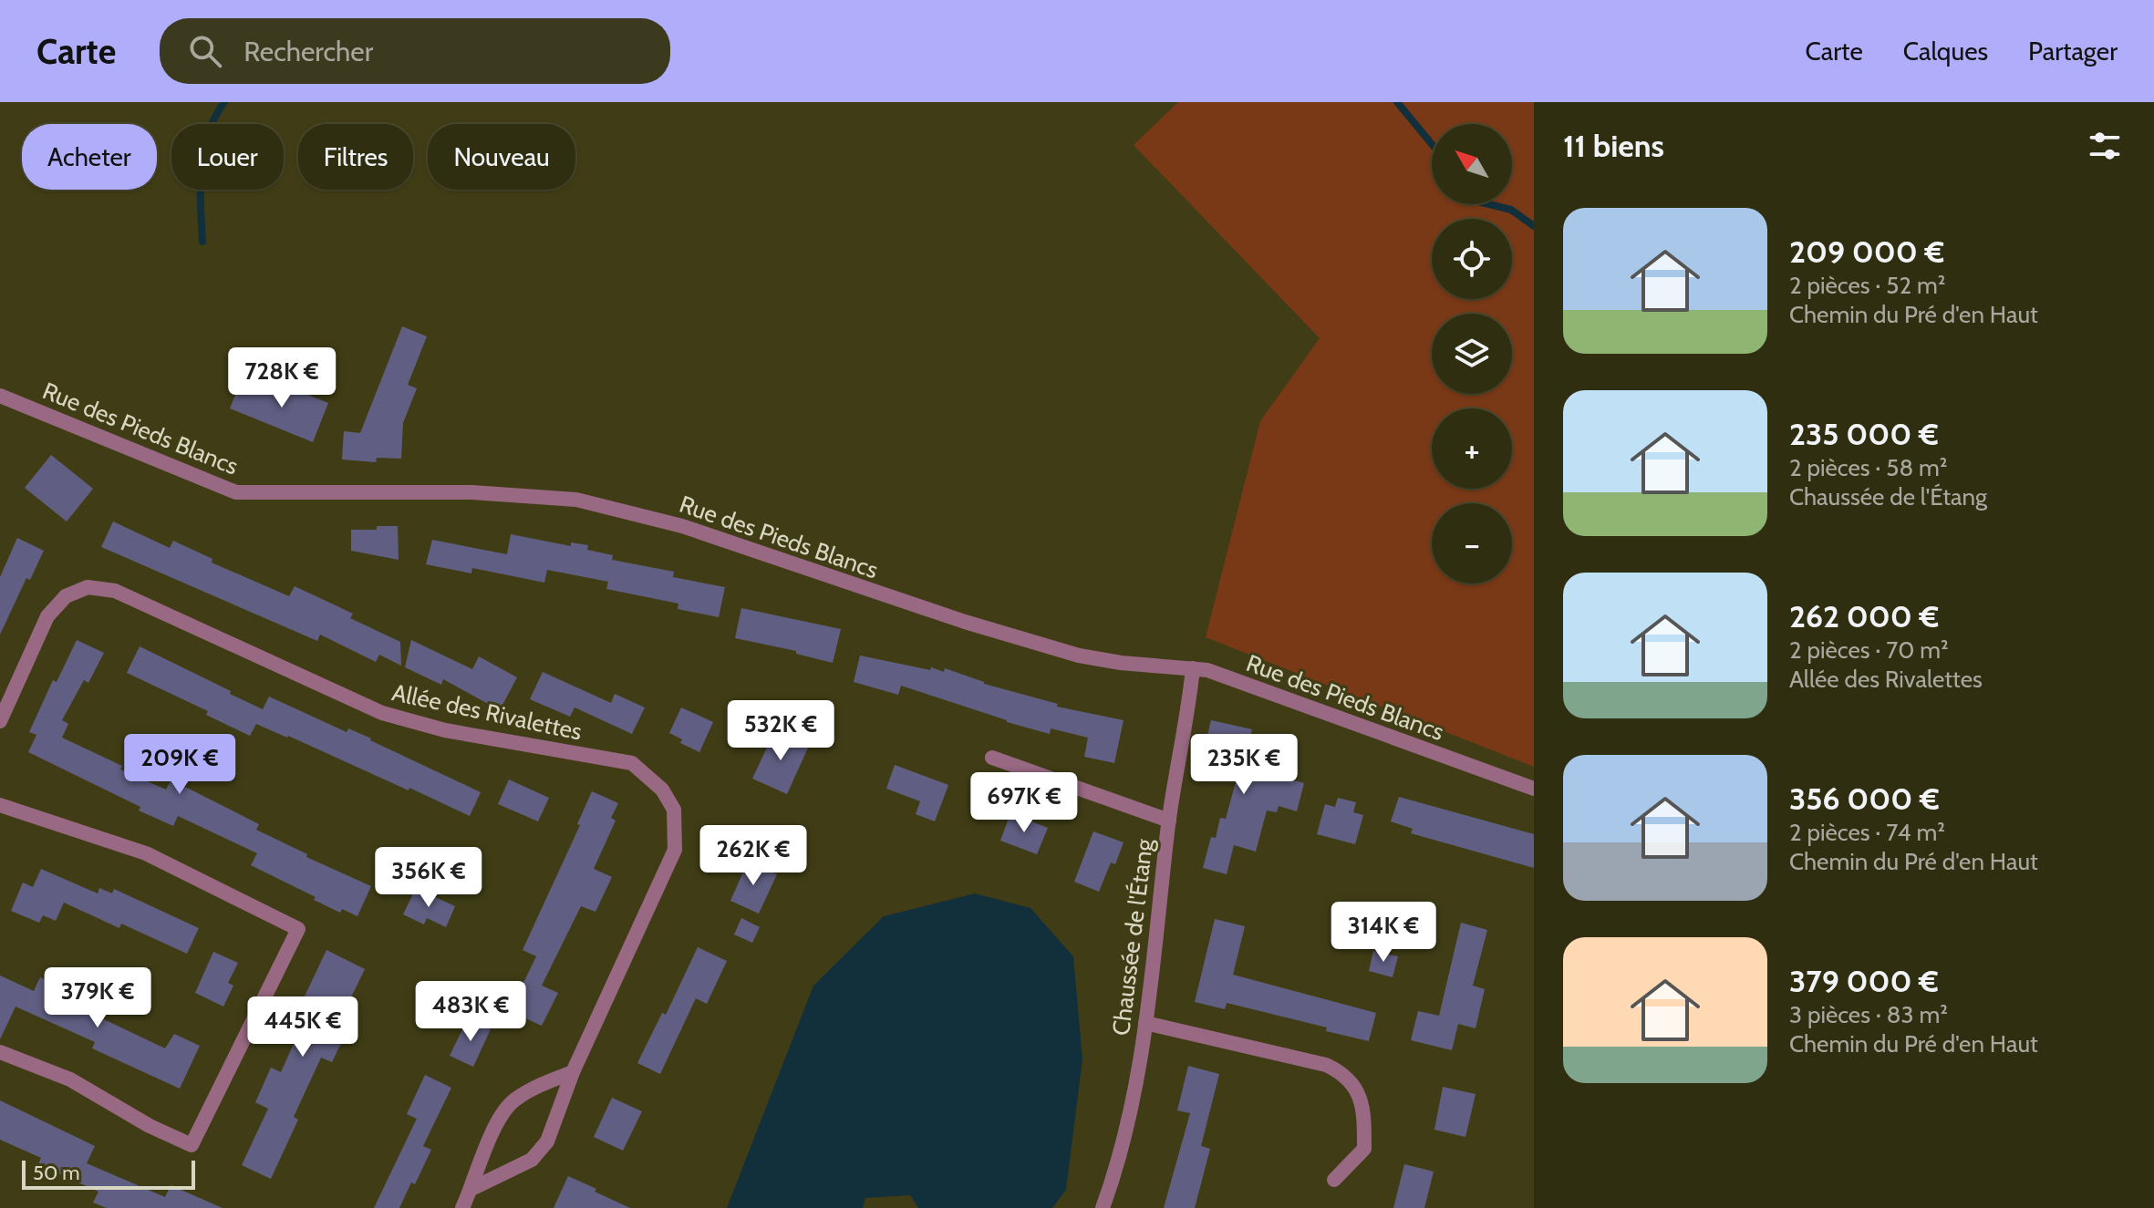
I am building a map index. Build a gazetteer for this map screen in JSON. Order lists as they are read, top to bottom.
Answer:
{
  "streets": {
    "street": ["Rue des Pieds Blancs", "Allée des Rivalettes", "Chaussée de l'Étang"]
  },
  "crossings": [
    ["Rue des Pieds Blancs", "Chaussée de l'Étang"]
  ],
  "scale_bar": "50 m",
  "north": "top left",
  "page": {
    "header": "Carte",
    "search": "Rechercher",
    "nav": ["Carte", "Calques", "Partager"],
    "heading": "11 biens",
    "map_buttons": ["+", "−"],
    "chip": [
      "Acheter",
      "Louer",
      "Filtres",
      "Nouveau"
    ],
    "list": [
      {
        "name": "209 000 €",
        "note": "2 pièces · 52 m² · Chemin du Pré d'en Haut"
      },
      {
        "name": "235 000 €",
        "note": "2 pièces · 58 m² · Chaussée de l'Étang"
      },
      {
        "name": "262 000 €",
        "note": "2 pièces · 70 m² · Allée des Rivalettes"
      },
      {
        "name": "356 000 €",
        "note": "2 pièces · 74 m² · Chemin du Pré d'en Haut"
      },
      {
        "name": "379 000 €",
        "note": "3 pièces · 83 m² · Chemin du Pré d'en Haut"
      }
    ],
    "price": [
      "728K €",
      "532K €",
      "209K €",
      "235K €",
      "697K €",
      "262K €",
      "356K €",
      "314K €",
      "379K €",
      "483K €",
      "445K €"
    ],
    "scale": "50 m"
  }
}
